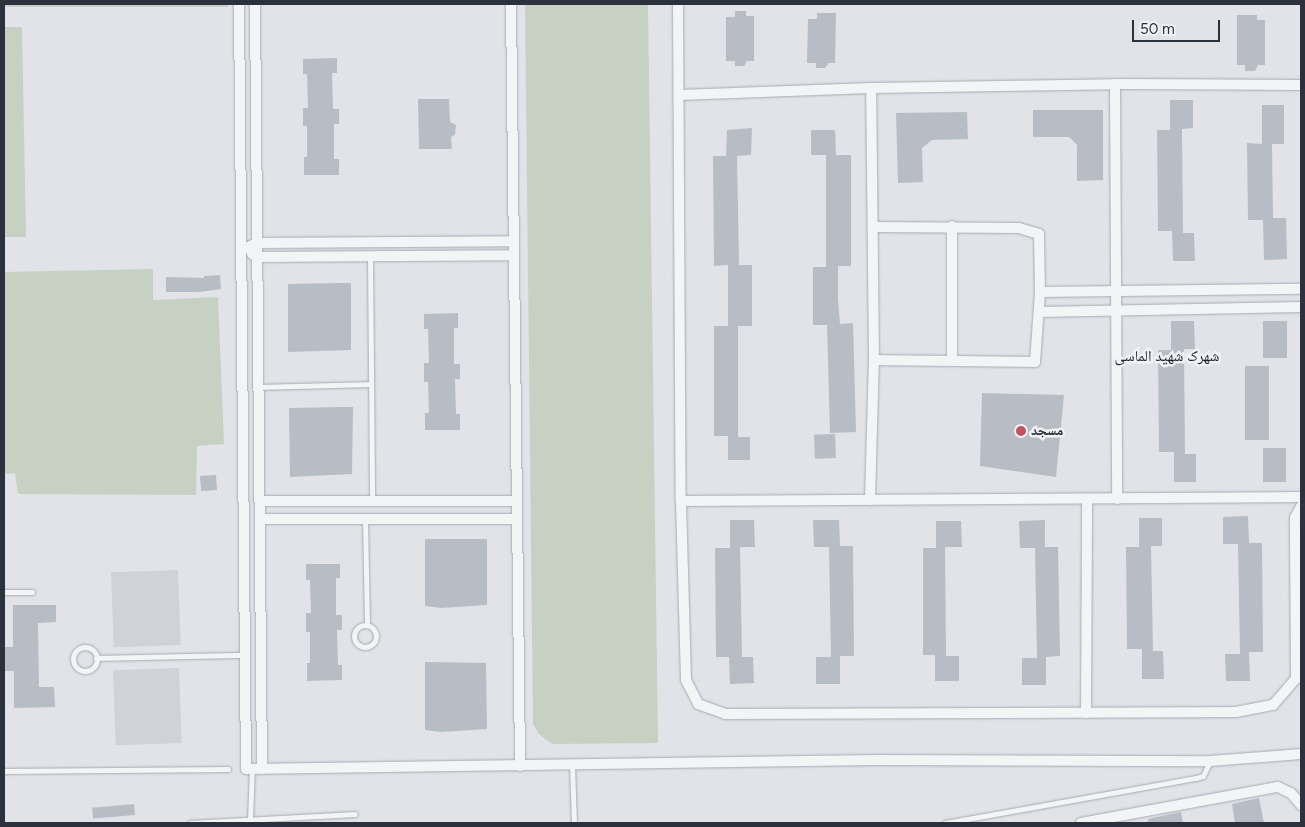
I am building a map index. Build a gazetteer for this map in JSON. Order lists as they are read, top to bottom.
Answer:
{
  "districts": ["شهرک شهید الماسی"],
  "places": ["مسجد"],
  "scale_bar": "50 m"
}
